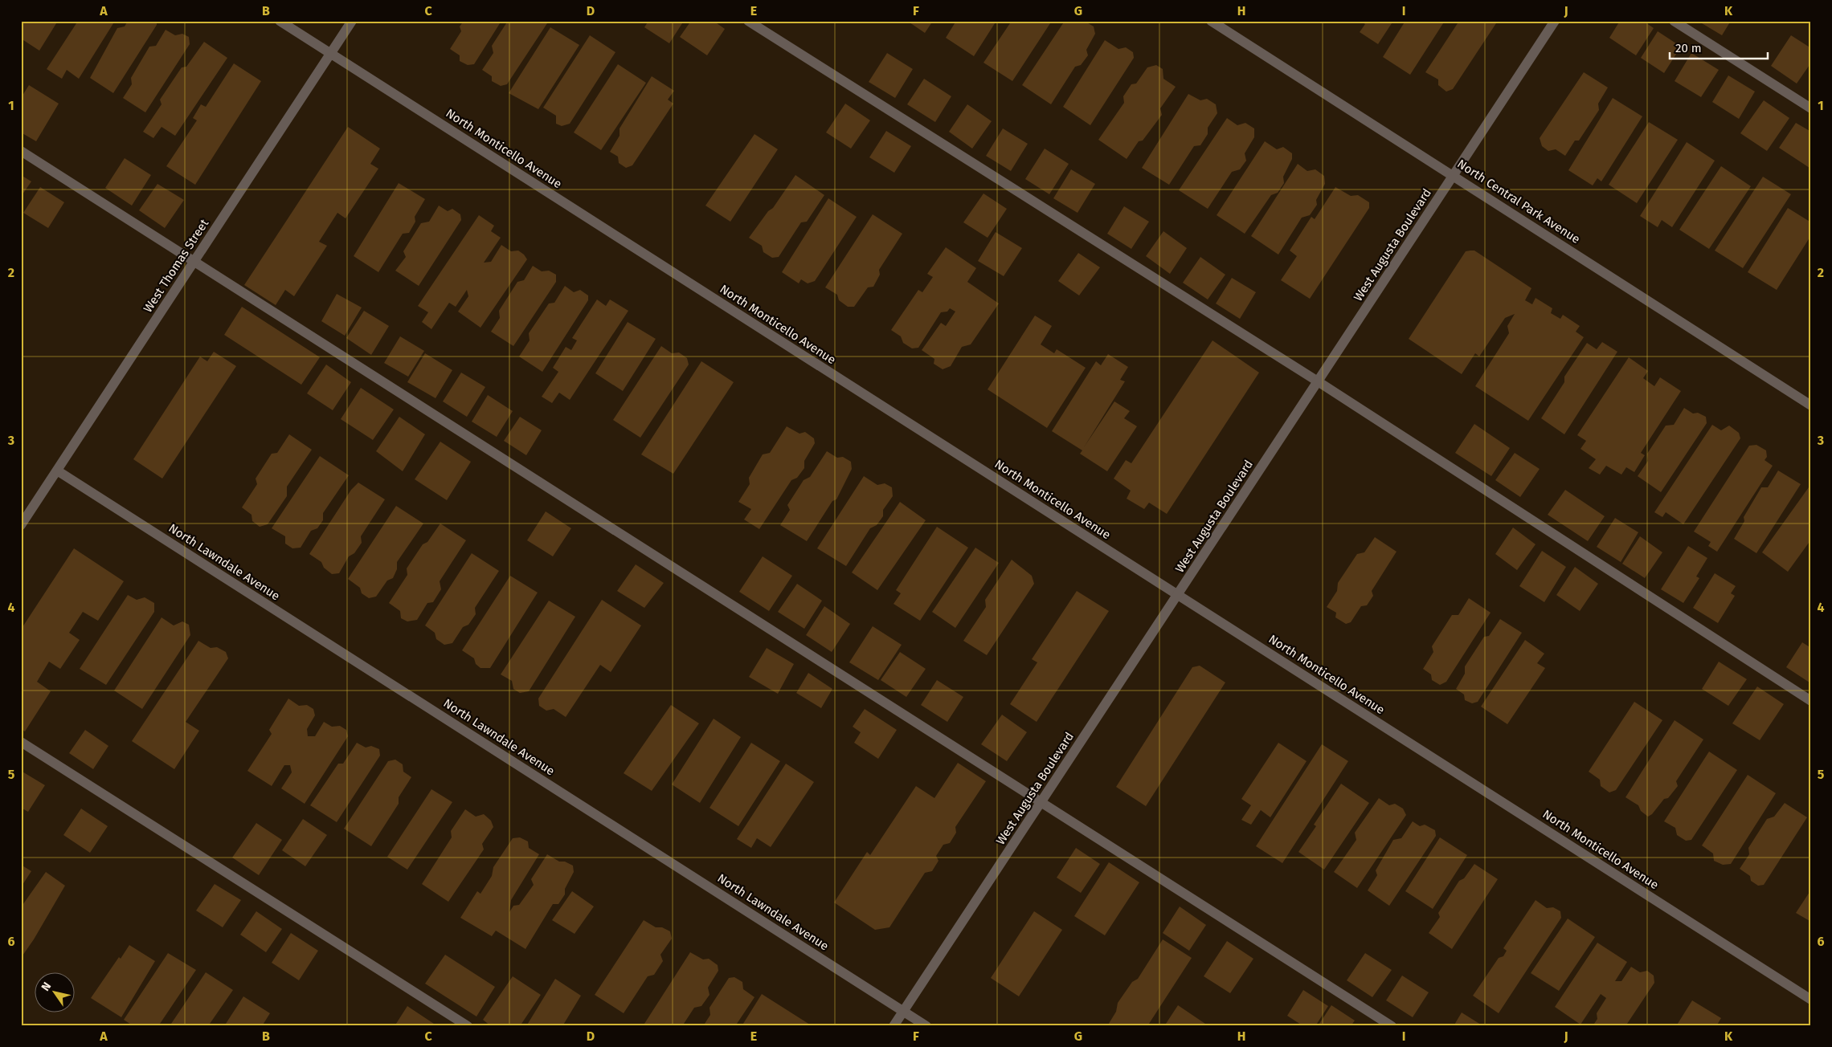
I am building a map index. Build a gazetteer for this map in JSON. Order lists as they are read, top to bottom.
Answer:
{
  "streets": {
    "street": [
      "North Monticello Avenue",
      "North Central Park Avenue",
      "West Augusta Boulevard",
      "West Thomas Street",
      "North Lawndale Avenue"
    ]
  },
  "crossings": [
    ["North Monticello Avenue", "West Augusta Boulevard"],
    ["North Monticello Avenue", "West Thomas Street"],
    ["North Central Park Avenue", "West Augusta Boulevard"],
    ["West Augusta Boulevard", "North Lawndale Avenue"],
    ["West Thomas Street", "North Lawndale Avenue"]
  ],
  "scale_bar": "20 m",
  "north": "top left",
  "grid": {
    "columns": [
      "A",
      "B",
      "C",
      "D",
      "E",
      "F",
      "G",
      "H",
      "I",
      "J",
      "K"
    ],
    "rows": [
      "1",
      "2",
      "3",
      "4",
      "5",
      "6"
    ]
  }
}
